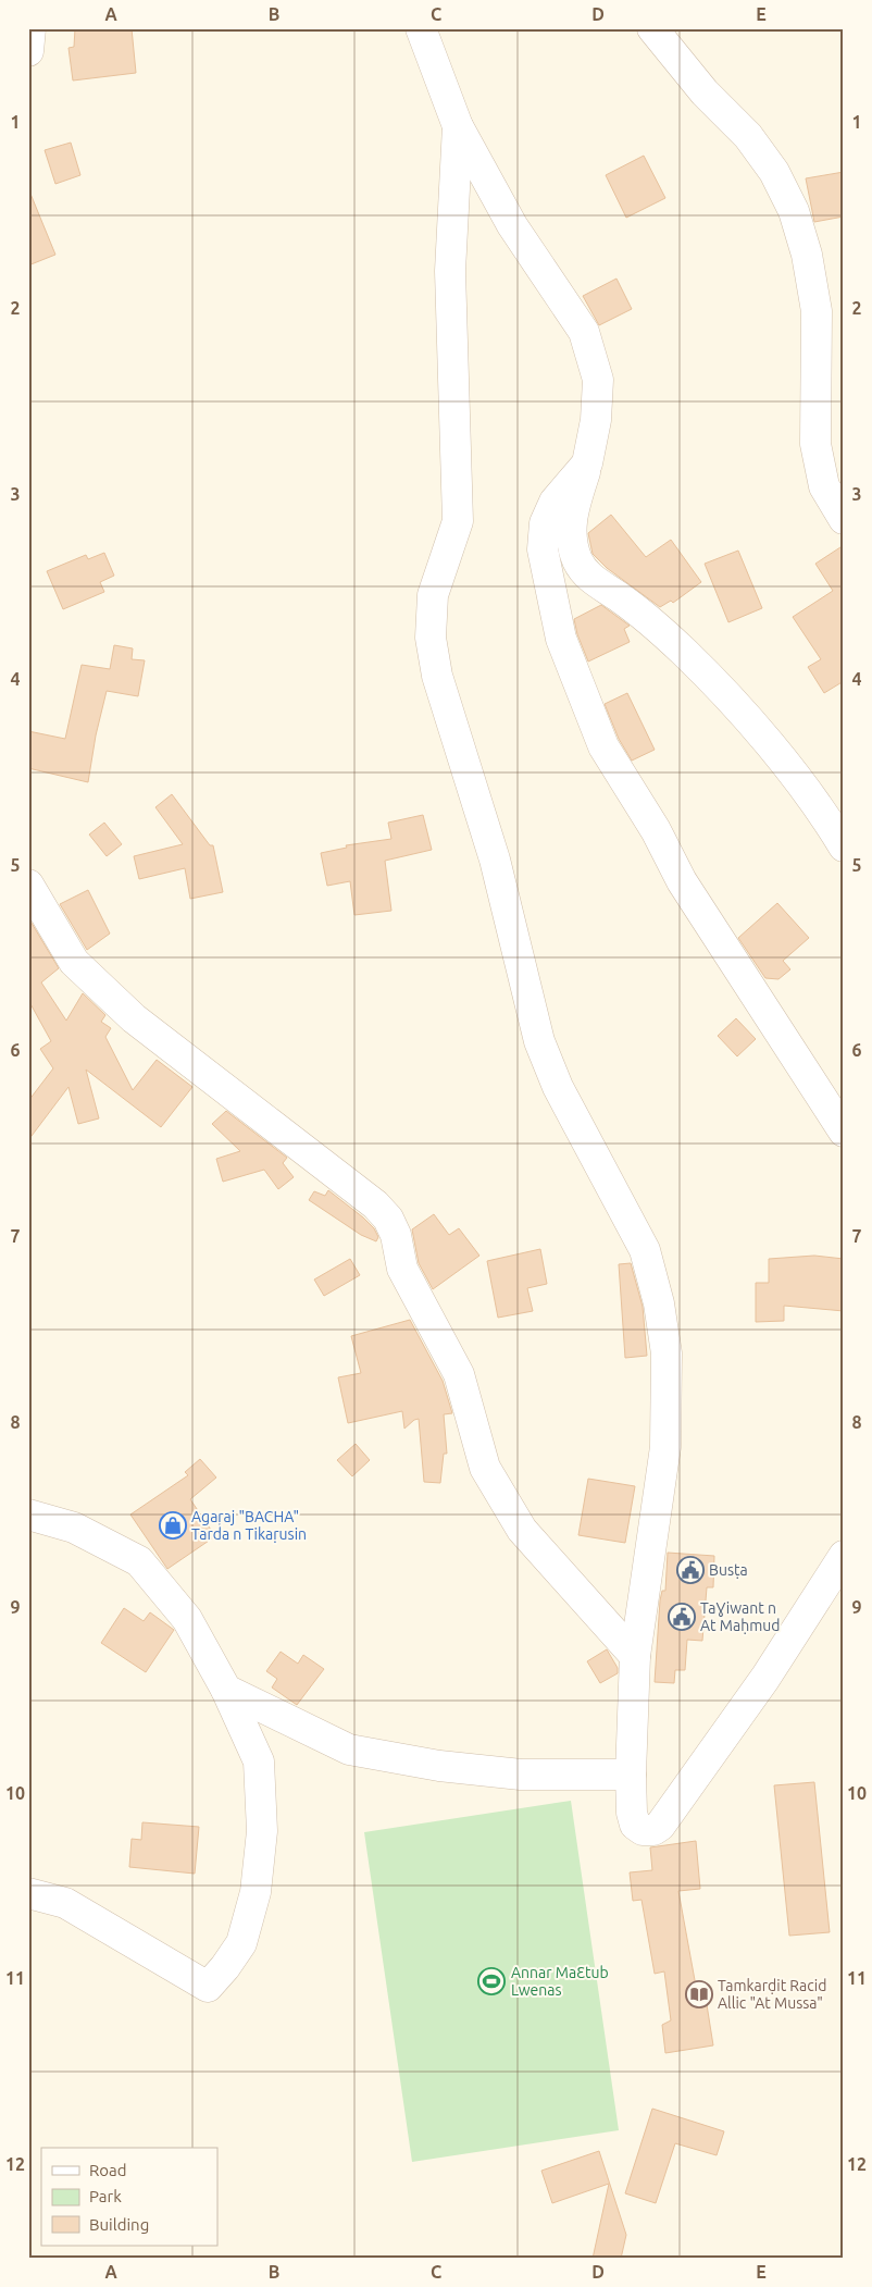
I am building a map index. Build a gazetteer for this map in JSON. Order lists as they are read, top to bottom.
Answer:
{
  "places": {
    "shop": ["Agaṛaj \"BACHA\" Tarda n Tikaṛusin"],
    "public building": ["Busṭa", "Taɣiwant n At Maḥmud"],
    "sports": ["Annar Maɛtub Lwenas"],
    "library": ["Tamkarḍit Racid Allic \"At Mussa\""]
  },
  "legend": ["Road", "Park", "Building"],
  "grid": {
    "columns": [
      "A",
      "B",
      "C",
      "D",
      "E"
    ],
    "rows": [
      "1",
      "2",
      "3",
      "4",
      "5",
      "6",
      "7",
      "8",
      "9",
      "10",
      "11",
      "12"
    ]
  }
}
